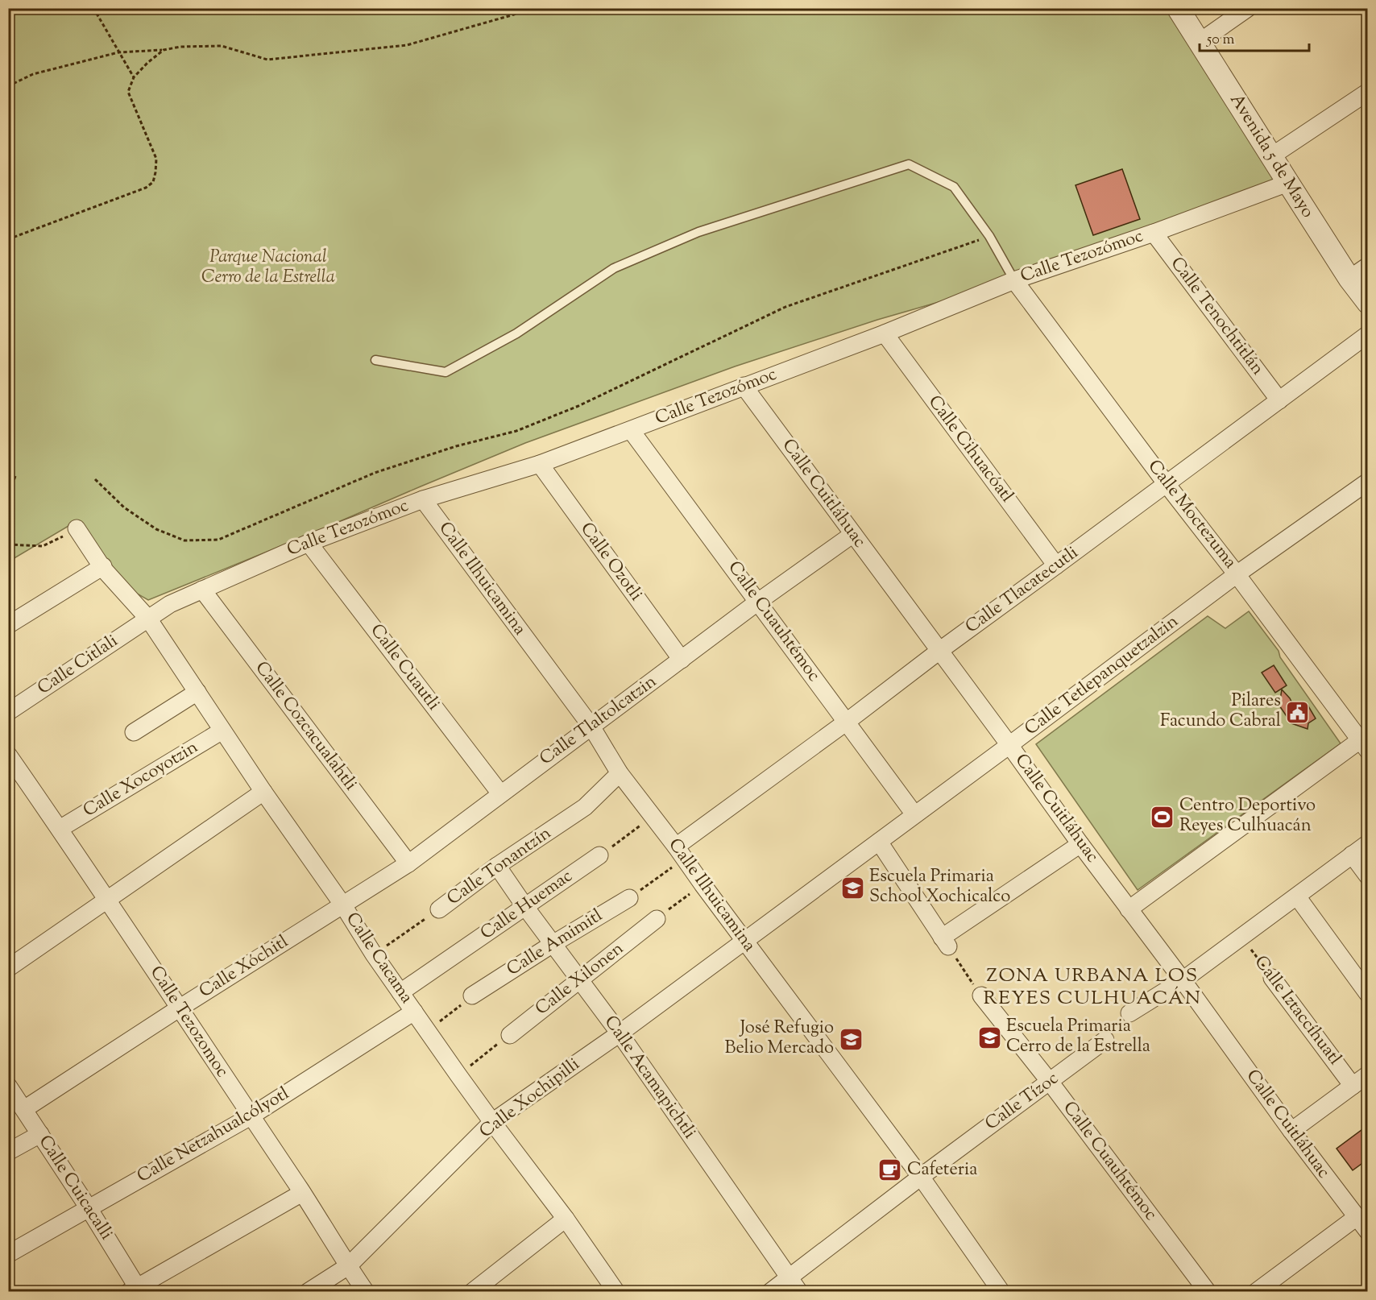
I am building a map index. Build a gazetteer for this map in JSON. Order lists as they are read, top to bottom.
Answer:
{
  "streets": {
    "street": [
      "Avenida 5 de Mayo",
      "Calle Tezozómoc",
      "Calle Tenochtitlán",
      "Calle Cihuacóatl",
      "Calle Cuitláhuac",
      "Calle Moctezuma",
      "Calle Ozotli",
      "Calle Ilhuicamina",
      "Calle Tlacatecutli",
      "Calle Cuauhtémoc",
      "Calle Citlali",
      "Calle Cuautli",
      "Calle Tetlepanquetzalzin",
      "Calle Tlaltolcatzin",
      "Calle Cozcacualahtli",
      "Calle Xocoyotzin",
      "Calle Tonantzín",
      "Calle Huemac",
      "Calle Amimitl",
      "Calle Cacama",
      "Calle Xóchitl",
      "Calle Xilonen",
      "Calle Iztaccíhuatl",
      "Calle Tezozomoc",
      "Calle Acamapichtli",
      "Calle Xochipilli",
      "Calle Tízoc",
      "Calle Netzahualcólyotl",
      "Calle Cuicacalli"
    ]
  },
  "crossings": [
    ["Avenida 5 de Mayo", "Calle Tezozómoc"],
    ["Calle Tezozómoc", "Calle Tenochtitlán"],
    ["Calle Tezozómoc", "Calle Cihuacóatl"],
    ["Calle Tezozómoc", "Calle Cuitláhuac"],
    ["Calle Tezozómoc", "Calle Moctezuma"],
    ["Calle Tezozómoc", "Calle Ozotli"],
    ["Calle Tezozómoc", "Calle Ilhuicamina"],
    ["Calle Tezozómoc", "Calle Cuauhtémoc"],
    ["Calle Tezozómoc", "Calle Citlali"],
    ["Calle Tezozómoc", "Calle Cuautli"],
    ["Calle Tezozómoc", "Calle Cozcacualahtli"],
    ["Calle Tezozómoc", "Calle Cacama"],
    ["Calle Tenochtitlán", "Calle Tlacatecutli"],
    ["Calle Cihuacóatl", "Calle Tlacatecutli"],
    ["Calle Cuitláhuac", "Calle Tlacatecutli"],
    ["Calle Cuitláhuac", "Calle Tetlepanquetzalzin"],
    ["Calle Cuitláhuac", "Calle Tlaltolcatzin"],
    ["Calle Moctezuma", "Calle Tlacatecutli"],
    ["Calle Moctezuma", "Calle Tetlepanquetzalzin"],
    ["Calle Ozotli", "Calle Tlaltolcatzin"],
    ["Calle Ilhuicamina", "Calle Tlacatecutli"],
    ["Calle Ilhuicamina", "Calle Tetlepanquetzalzin"],
    ["Calle Ilhuicamina", "Calle Tlaltolcatzin"],
    ["Calle Ilhuicamina", "Calle Tonantzín"],
    ["Calle Ilhuicamina", "Calle Xochipilli"],
    ["Calle Ilhuicamina", "Calle Tízoc"],
    ["Calle Tlacatecutli", "Calle Cuauhtémoc"],
    ["Calle Cuauhtémoc", "Calle Tetlepanquetzalzin"],
    ["Calle Cuauhtémoc", "Calle Tlaltolcatzin"],
    ["Calle Cuauhtémoc", "Calle Tízoc"],
    ["Calle Citlali", "Calle Cacama"],
    ["Calle Cuautli", "Calle Tlaltolcatzin"],
    ["Calle Tetlepanquetzalzin", "Calle Xochipilli"],
    ["Calle Tlaltolcatzin", "Calle Cozcacualahtli"],
    ["Calle Tlaltolcatzin", "Calle Cacama"],
    ["Calle Tlaltolcatzin", "Calle Xóchitl"],
    ["Calle Xocoyotzin", "Calle Cacama"],
    ["Calle Xocoyotzin", "Calle Tezozomoc"],
    ["Calle Tonantzín", "Calle Cacama"],
    ["Calle Tonantzín", "Calle Acamapichtli"],
    ["Calle Huemac", "Calle Cacama"],
    ["Calle Huemac", "Calle Acamapichtli"],
    ["Calle Amimitl", "Calle Acamapichtli"],
    ["Calle Cacama", "Calle Xóchitl"],
    ["Calle Cacama", "Calle Xochipilli"],
    ["Calle Cacama", "Calle Netzahualcólyotl"],
    ["Calle Xóchitl", "Calle Tezozomoc"],
    ["Calle Xóchitl", "Calle Cuicacalli"],
    ["Calle Xilonen", "Calle Acamapichtli"],
    ["Calle Tezozomoc", "Calle Xochipilli"],
    ["Calle Tezozomoc", "Calle Netzahualcólyotl"],
    ["Calle Acamapichtli", "Calle Xochipilli"],
    ["Calle Acamapichtli", "Calle Tízoc"],
    ["Calle Netzahualcólyotl", "Calle Cuicacalli"]
  ],
  "districts": ["ZONA URBANA LOS REYES CULHUACÁN"],
  "parks": ["Parque Nacional Cerro de la Estrella"],
  "places": {
    "public building": ["Pilares Facundo Cabral"],
    "sports": ["Centro Deportivo Reyes Culhuacán"],
    "school or university": ["Escuela Primaria School Xochicalco", "Escuela Primaria Cerro de la Estrella", "José Refugio Belio Mercado"],
    "cafe": ["Cafeteria"]
  },
  "scale_bar": "50 m"
}
